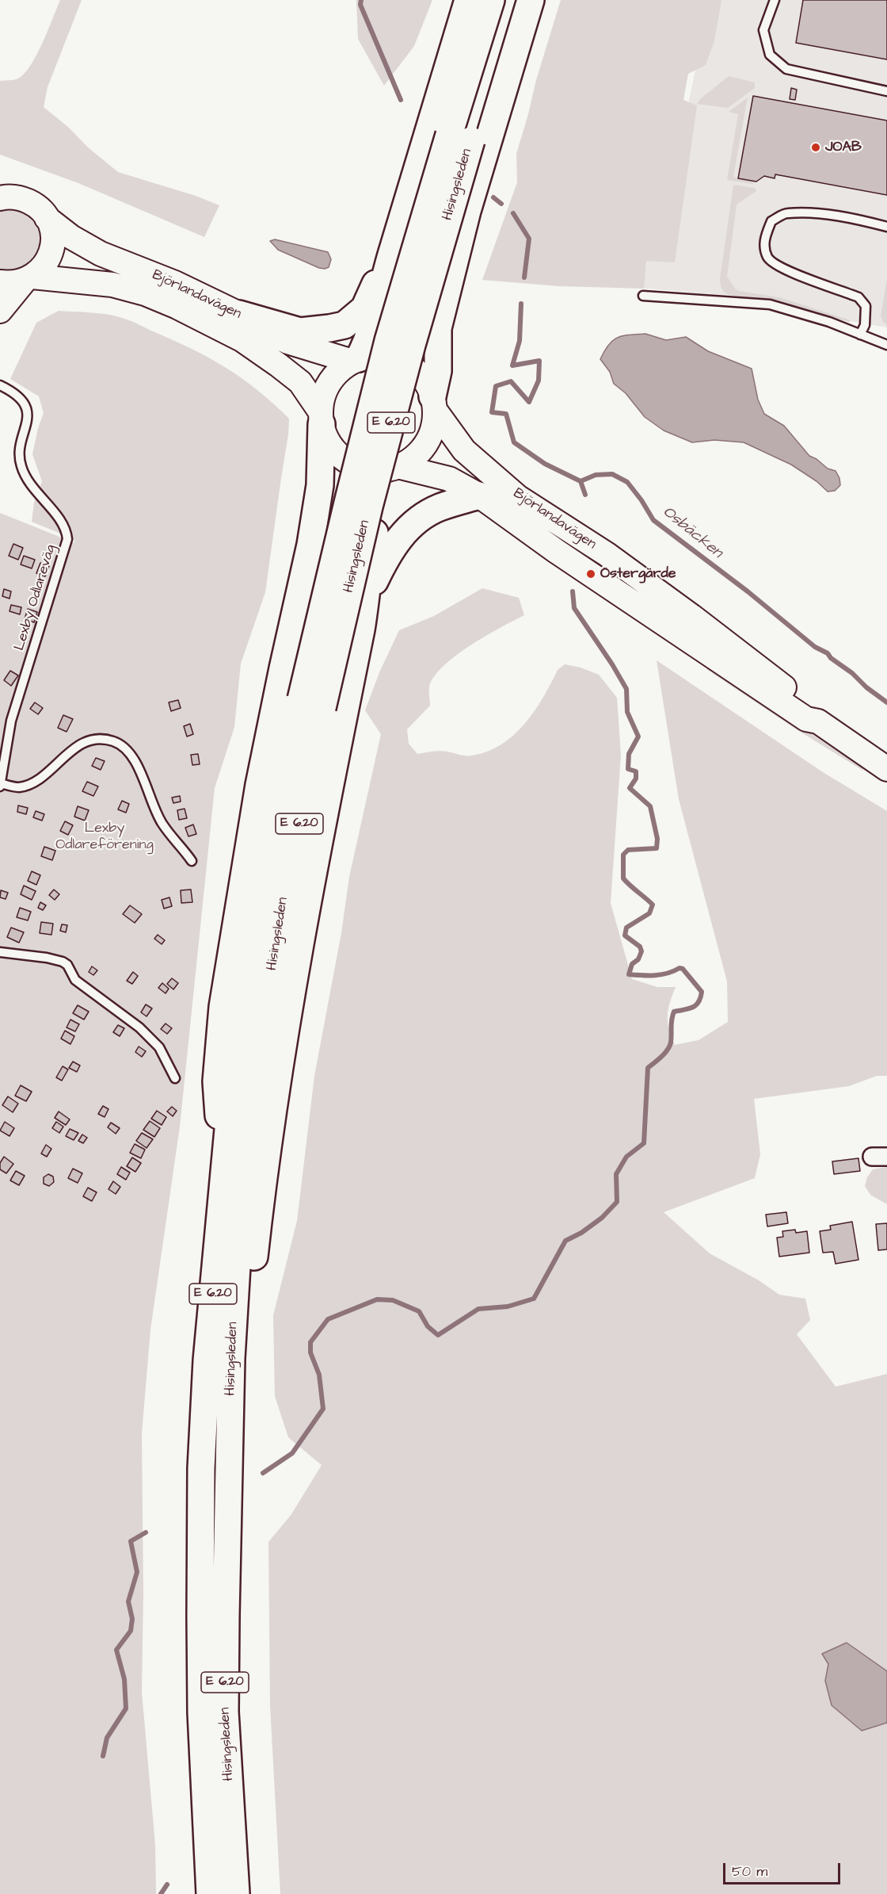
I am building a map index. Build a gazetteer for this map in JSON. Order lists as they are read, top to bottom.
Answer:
{
  "streets": {
    "highway": ["Hisingsleden", "E 6.20"],
    "street": ["Björlandavägen"],
    "lane": ["Lexby Odlareväg"]
  },
  "water": ["Osbäcken"],
  "parks": ["Lexby Odlareförening"],
  "places": ["JOAB", "Östergärde"],
  "scale_bar": "50 m"
}
